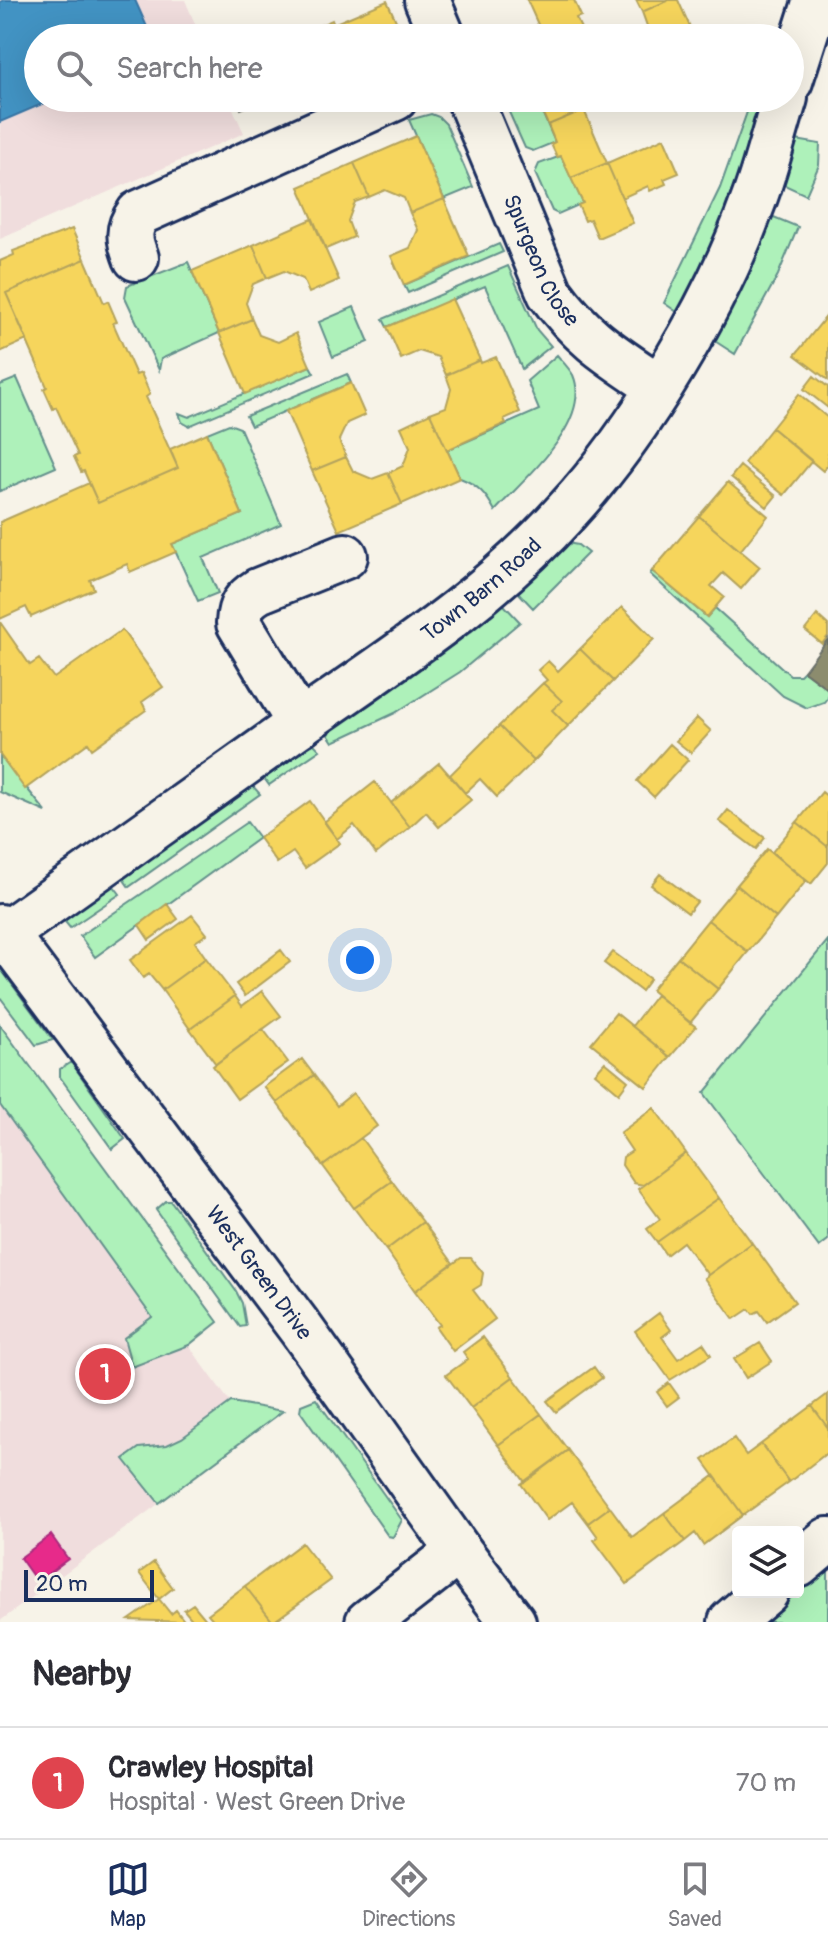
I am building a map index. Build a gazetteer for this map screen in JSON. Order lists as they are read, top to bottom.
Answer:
{
  "streets": {
    "street": ["Spurgeon Close", "Town Barn Road", "West Green Drive"]
  },
  "crossings": [
    ["Spurgeon Close", "Town Barn Road"],
    ["Town Barn Road", "West Green Drive"]
  ],
  "scale_bar": "20 m",
  "page": {
    "search": "Search here",
    "pins": "1",
    "scale": "20 m",
    "heading": "Nearby",
    "list": [
      {
        "mark": "1",
        "name": "Crawley Hospital",
        "note": "Hospital · West Green Drive",
        "value": "70 m"
      }
    ],
    "nav": ["Map", "Directions", "Saved"]
  }
}
